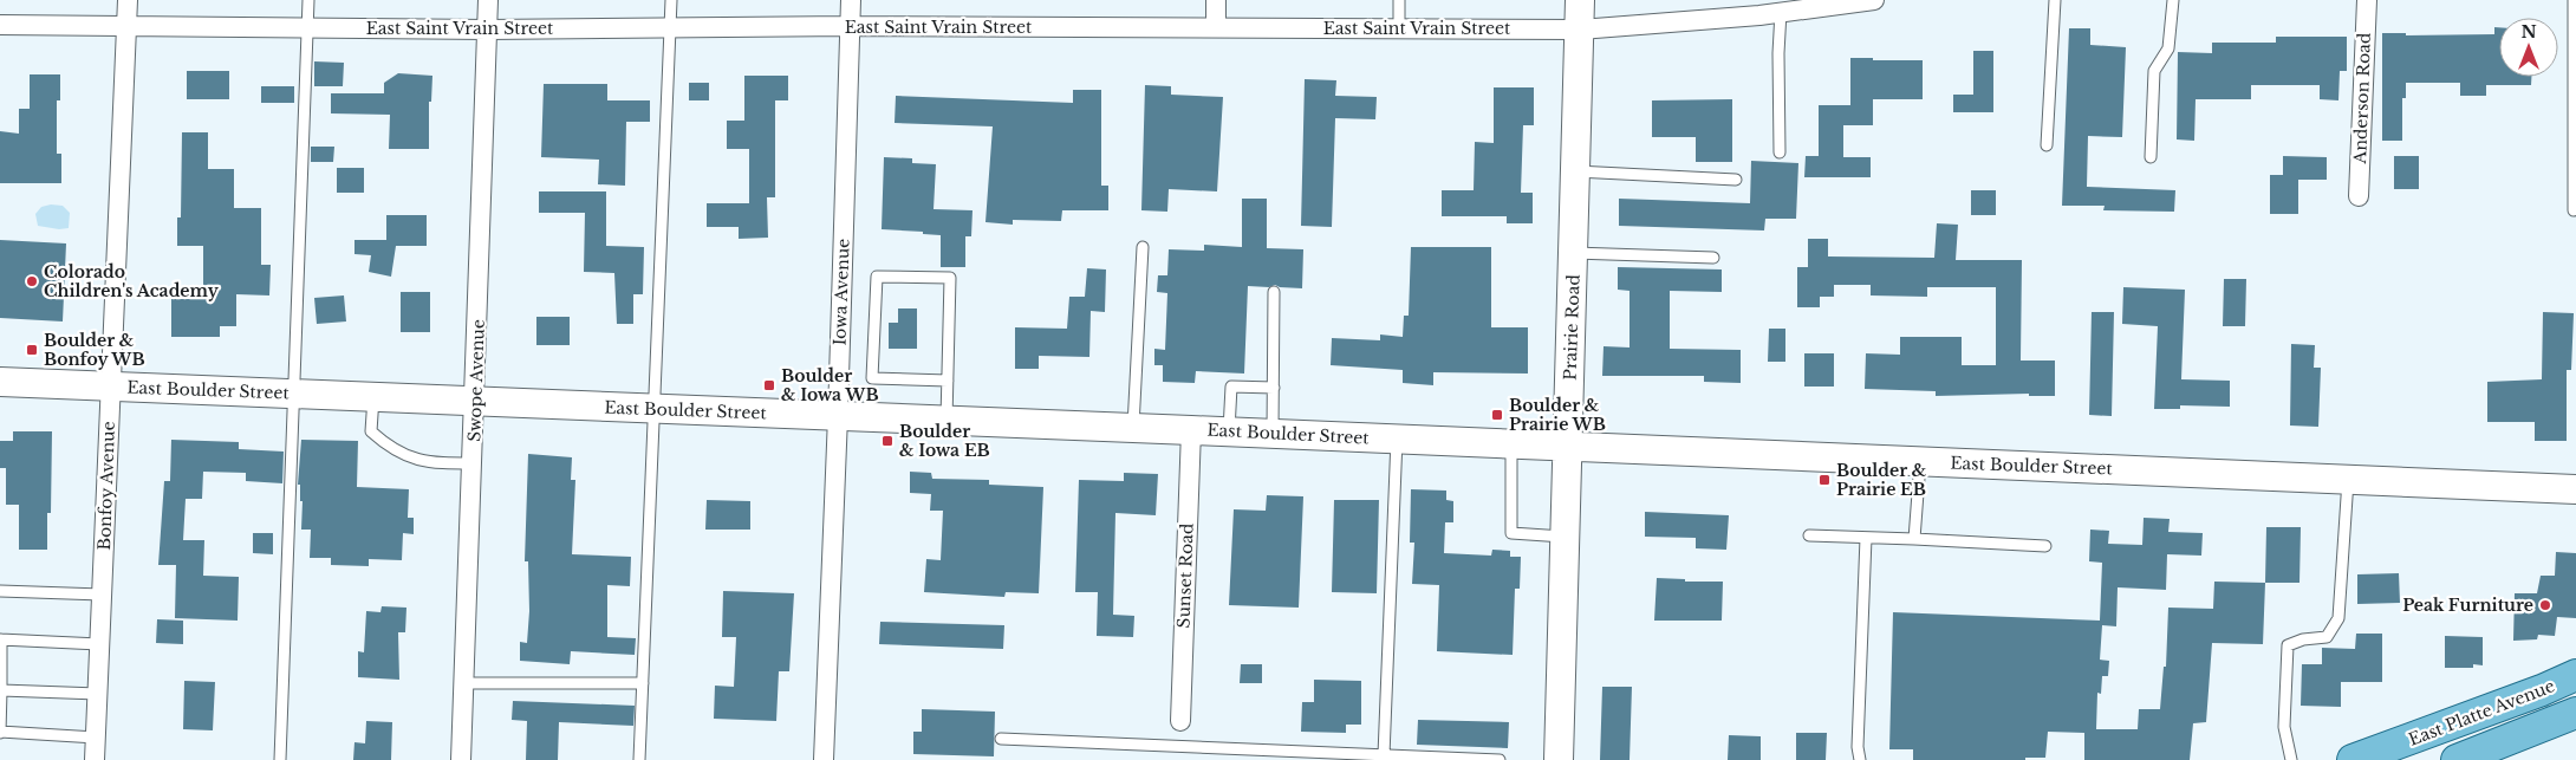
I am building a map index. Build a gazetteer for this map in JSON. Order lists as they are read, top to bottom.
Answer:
{
  "streets": {
    "main road": ["East Platte Avenue"],
    "street": [
      "East Saint Vrain Street",
      "Anderson Road",
      "Iowa Avenue",
      "Prairie Road",
      "Swope Avenue",
      "East Boulder Street",
      "Bonfoy Avenue",
      "Sunset Road"
    ]
  },
  "crossings": [
    ["East Saint Vrain Street", "Iowa Avenue"],
    ["East Saint Vrain Street", "Prairie Road"],
    ["East Saint Vrain Street", "Swope Avenue"],
    ["East Saint Vrain Street", "Bonfoy Avenue"],
    ["Iowa Avenue", "East Boulder Street"],
    ["Prairie Road", "East Boulder Street"],
    ["Swope Avenue", "East Boulder Street"],
    ["East Boulder Street", "Bonfoy Avenue"],
    ["East Boulder Street", "Sunset Road"]
  ],
  "places": {
    "other": ["Colorado Children's Academy", "Peak Furniture"],
    "transit": [
      "Boulder & Bonfoy WB",
      "Boulder & Iowa WB",
      "Boulder & Prairie WB",
      "Boulder & Iowa EB",
      "Boulder & Prairie EB"
    ]
  },
  "north": "top"
}
